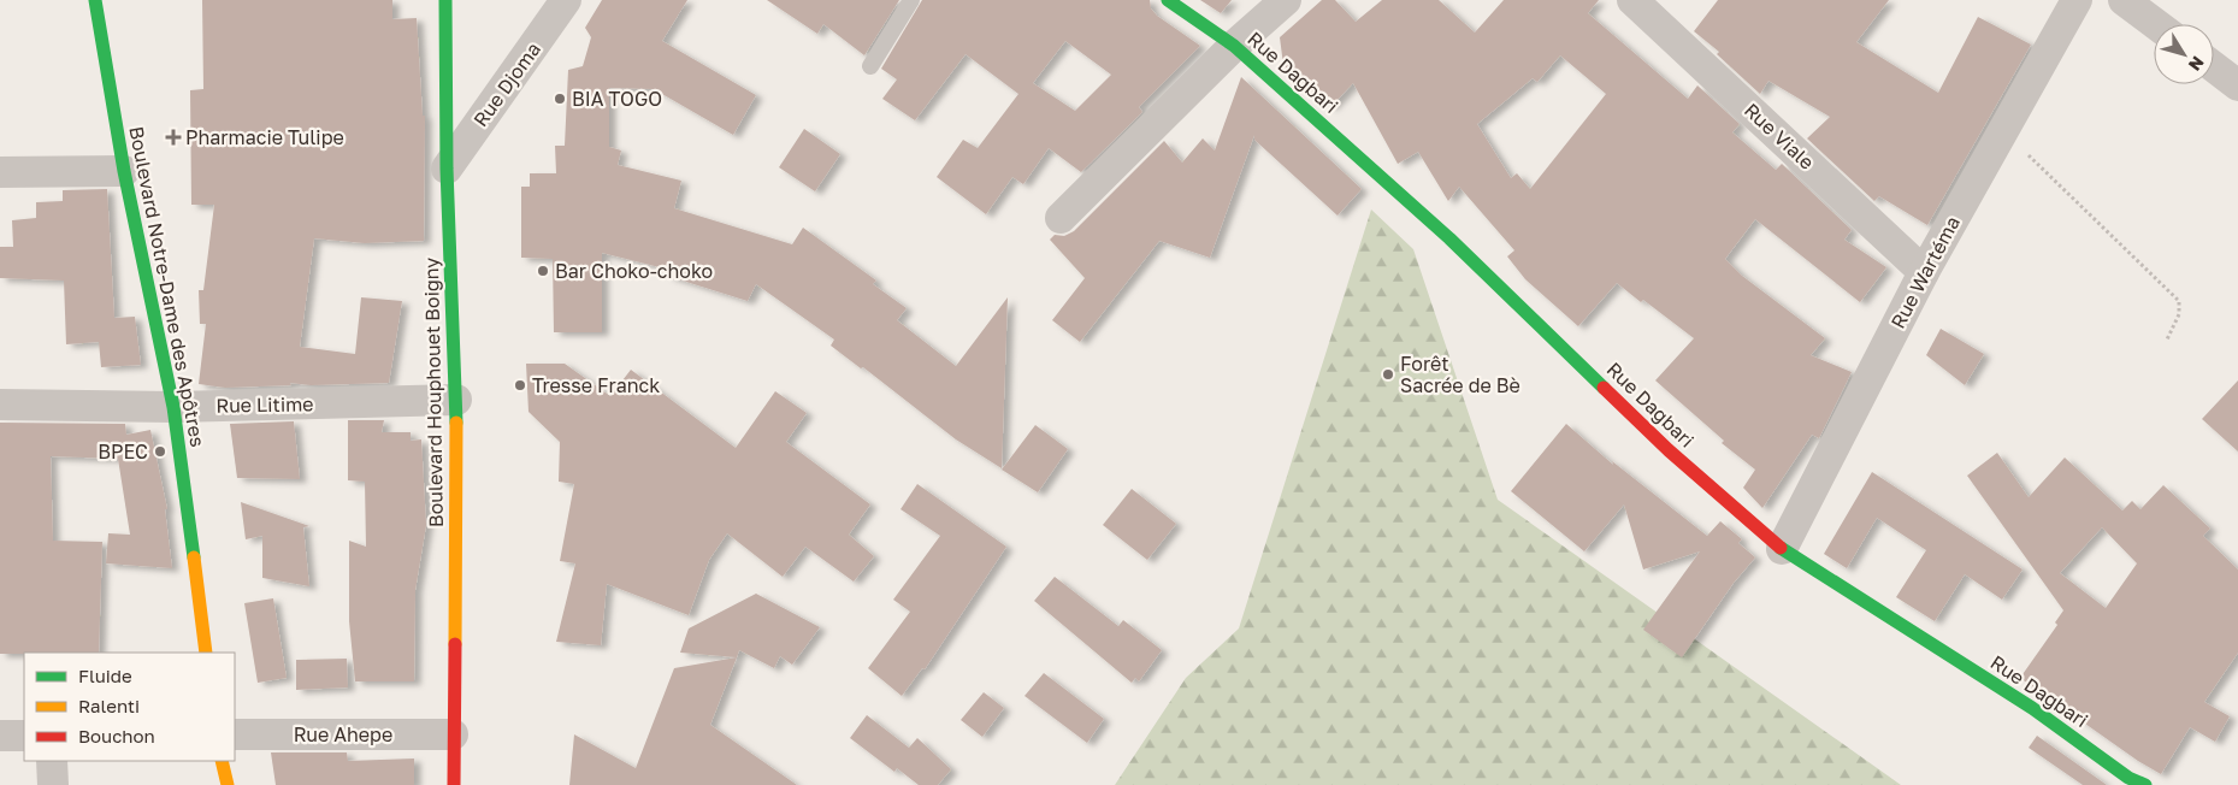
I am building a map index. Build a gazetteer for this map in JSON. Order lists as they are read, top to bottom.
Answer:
{
  "streets": {
    "street": [
      "Rue Dagbari",
      "Rue Djoma",
      "Rue Viale",
      "Rue Wartéma",
      "Boulevard Notre-Dame des Apôtres",
      "Boulevard Houphouet Boigny",
      "Rue Litime",
      "Rue Ahepe"
    ]
  },
  "crossings": [
    ["Rue Dagbari", "Rue Wartéma"],
    ["Rue Djoma", "Boulevard Houphouet Boigny"],
    ["Rue Viale", "Rue Wartéma"],
    ["Boulevard Notre-Dame des Apôtres", "Rue Litime"],
    ["Boulevard Houphouet Boigny", "Rue Litime"],
    ["Boulevard Houphouet Boigny", "Rue Ahepe"]
  ],
  "places": {
    "other": [
      "BIA TOGO",
      "Bar Choko-choko",
      "Forêt Sacrée de Bè",
      "Tresse Franck",
      "BPEC"
    ],
    "health": ["Pharmacie Tulipe"]
  },
  "legend": ["Fluide", "Ralenti", "Bouchon"],
  "north": "bottom right"
}
